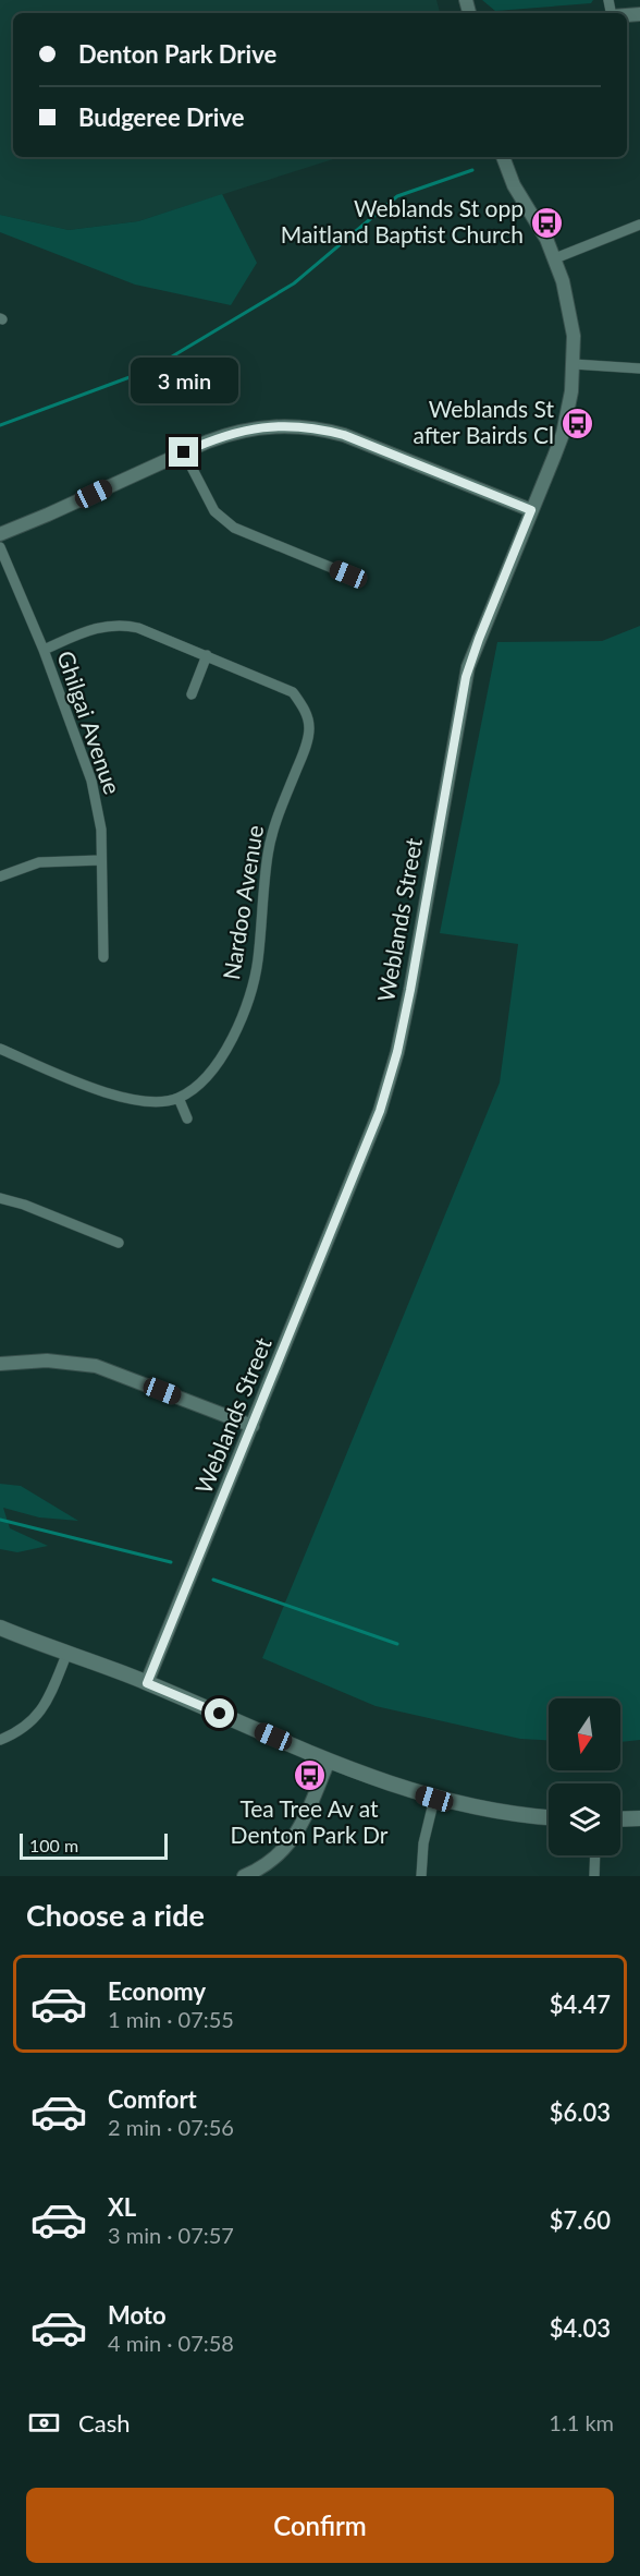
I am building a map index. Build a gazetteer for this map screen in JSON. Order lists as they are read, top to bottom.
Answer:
{
  "streets": {
    "street": ["Ghilgai Avenue", "Nardoo Avenue", "Weblands Street"]
  },
  "crossings": [
    ["Ghilgai Avenue", "Nardoo Avenue"]
  ],
  "places": {
    "bus stop": ["Weblands St opp Maitland Baptist Church", "Weblands St after Bairds Cl", "Tea Tree Av at Denton Park Dr"]
  },
  "scale_bar": "100 m",
  "north": "bottom",
  "page": {
    "banner": ["Denton Park Drive", "Budgeree Drive"],
    "bubble": "3 min",
    "scale": "100 m",
    "heading": "Choose a ride",
    "list": [
      {
        "name": "Economy",
        "note": "1 min · 07:55",
        "value": "$4.47"
      },
      {
        "name": "Comfort",
        "note": "2 min · 07:56",
        "value": "$6.03"
      },
      {
        "name": "XL",
        "note": "3 min · 07:57",
        "value": "$7.60"
      },
      {
        "name": "Moto",
        "note": "4 min · 07:58",
        "value": "$4.03"
      }
    ],
    "pay": ["Cash", "1.1 km"],
    "buttons": "Confirm"
  }
}
